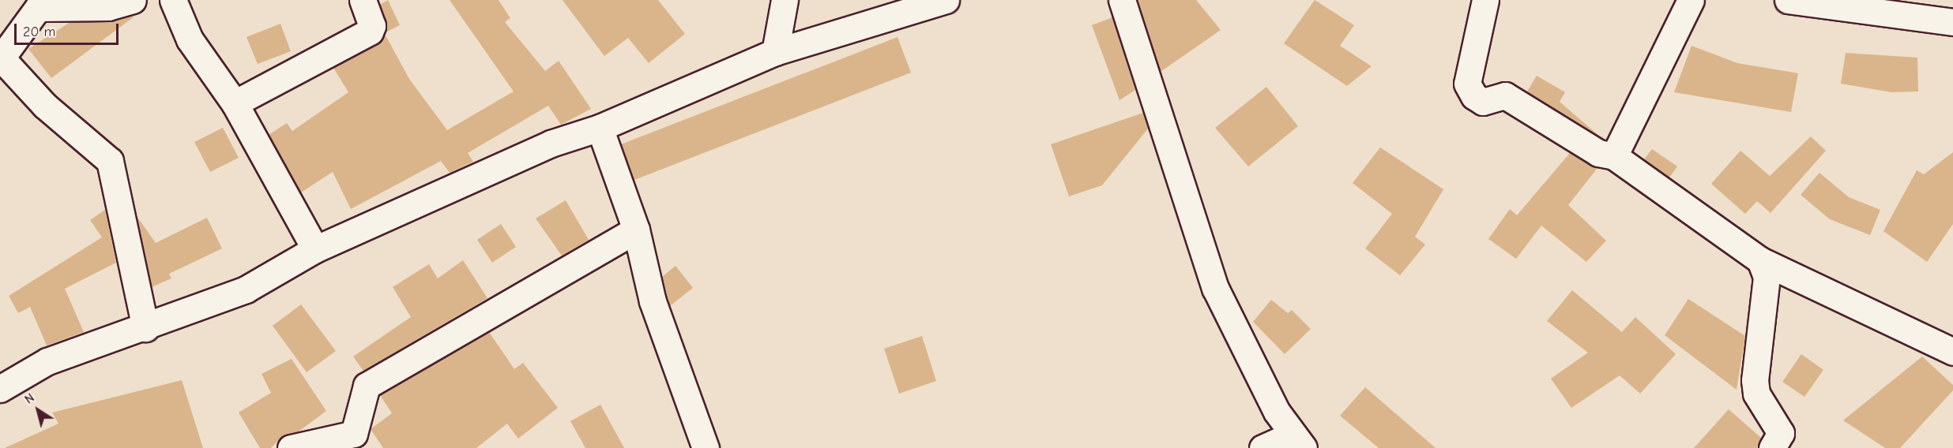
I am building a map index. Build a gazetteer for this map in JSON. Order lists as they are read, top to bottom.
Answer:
{
  "scale_bar": "20 m",
  "north": "top left"
}
